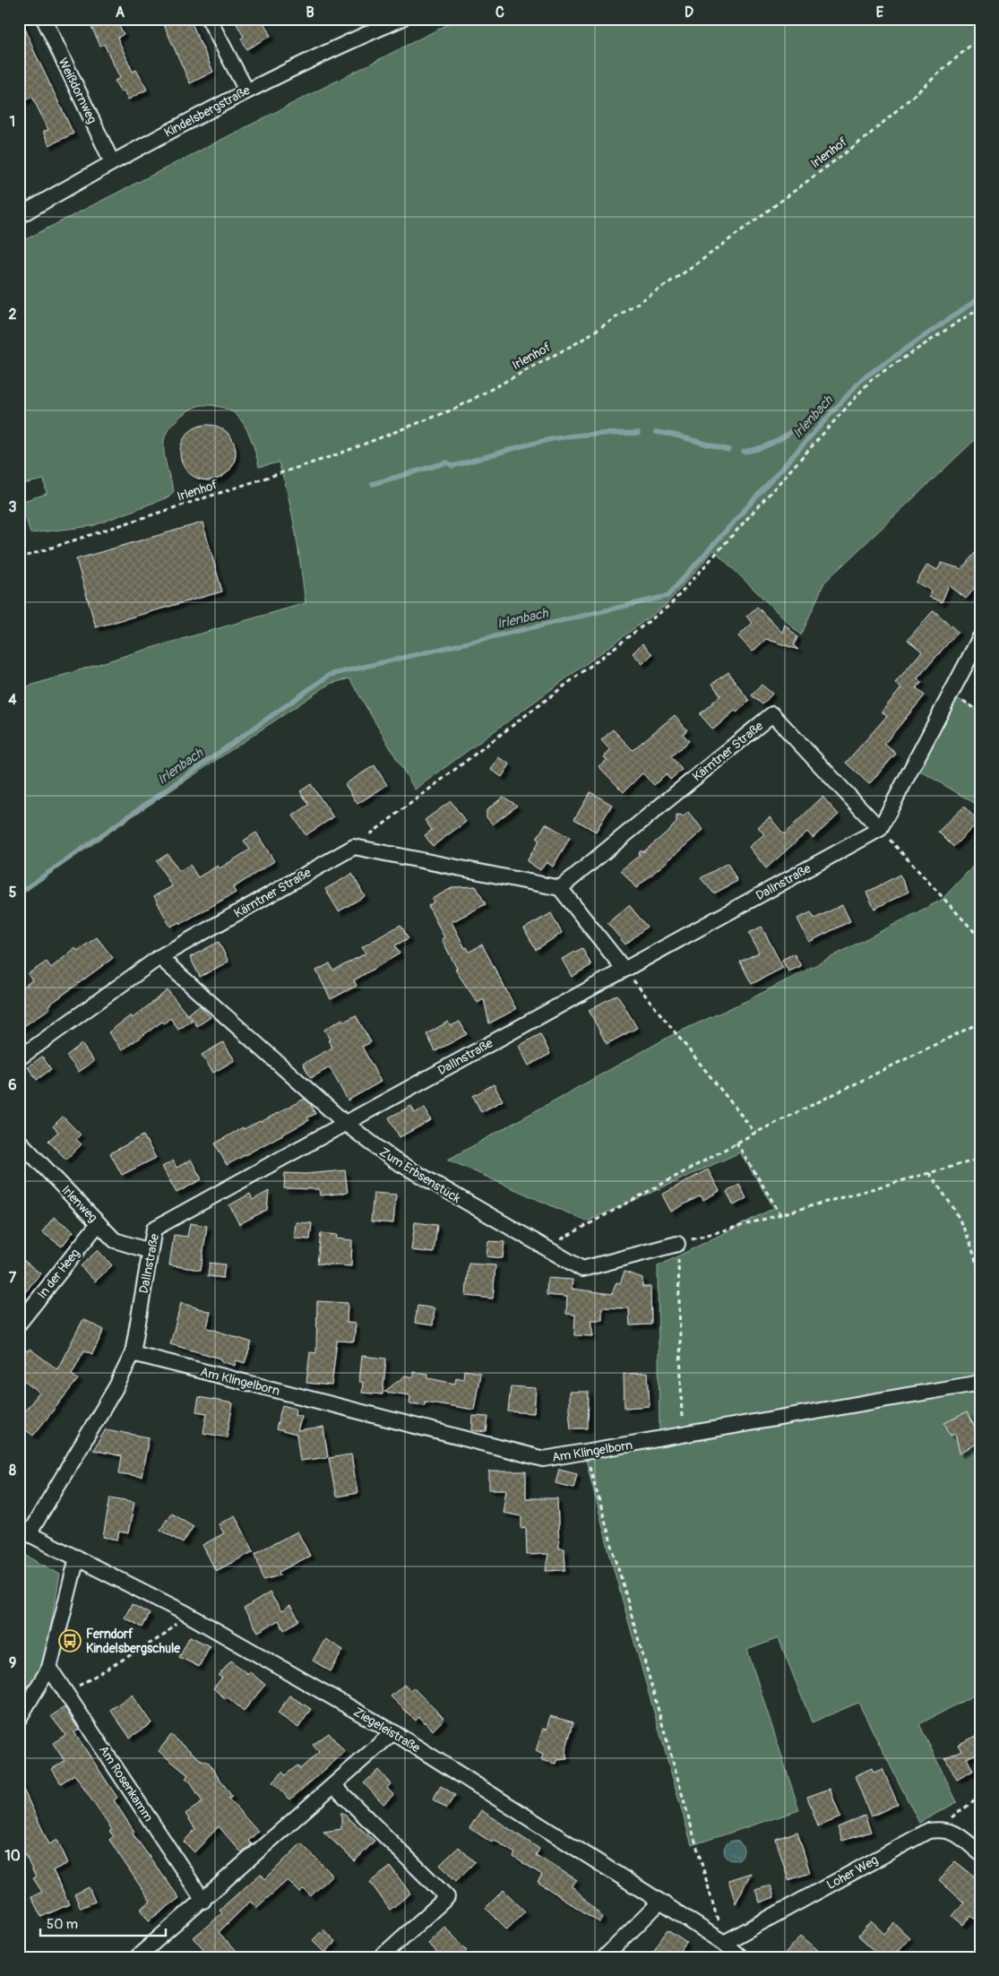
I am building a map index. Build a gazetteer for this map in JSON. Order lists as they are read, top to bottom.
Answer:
{
  "streets": {
    "street": [
      "Weißdornweg",
      "Kindelsbergstraße",
      "Kärntner Straße",
      "Dallnstraße",
      "Zum Erbsenstück",
      "Irlenweg",
      "In der Heeg",
      "Am Klingelborn",
      "Ziegeleistraße",
      "Am Rosenkamm",
      "Loher Weg"
    ],
    "path": ["Irlenhof"]
  },
  "crossings": [
    ["Weißdornweg", "Kindelsbergstraße"],
    ["Kärntner Straße", "Dallnstraße"],
    ["Kärntner Straße", "Zum Erbsenstück"],
    ["Dallnstraße", "Zum Erbsenstück"],
    ["Dallnstraße", "Irlenweg"],
    ["Dallnstraße", "Am Klingelborn"],
    ["Dallnstraße", "Ziegeleistraße"],
    ["Irlenweg", "In der Heeg"],
    ["Ziegeleistraße", "Loher Weg"]
  ],
  "water": ["Irlenbach"],
  "places": {
    "bus stop": ["Ferndorf Kindelsbergschule"]
  },
  "scale_bar": "50 m",
  "grid": {
    "columns": [
      "A",
      "B",
      "C",
      "D",
      "E"
    ],
    "rows": [
      "1",
      "2",
      "3",
      "4",
      "5",
      "6",
      "7",
      "8",
      "9",
      "10"
    ]
  }
}
